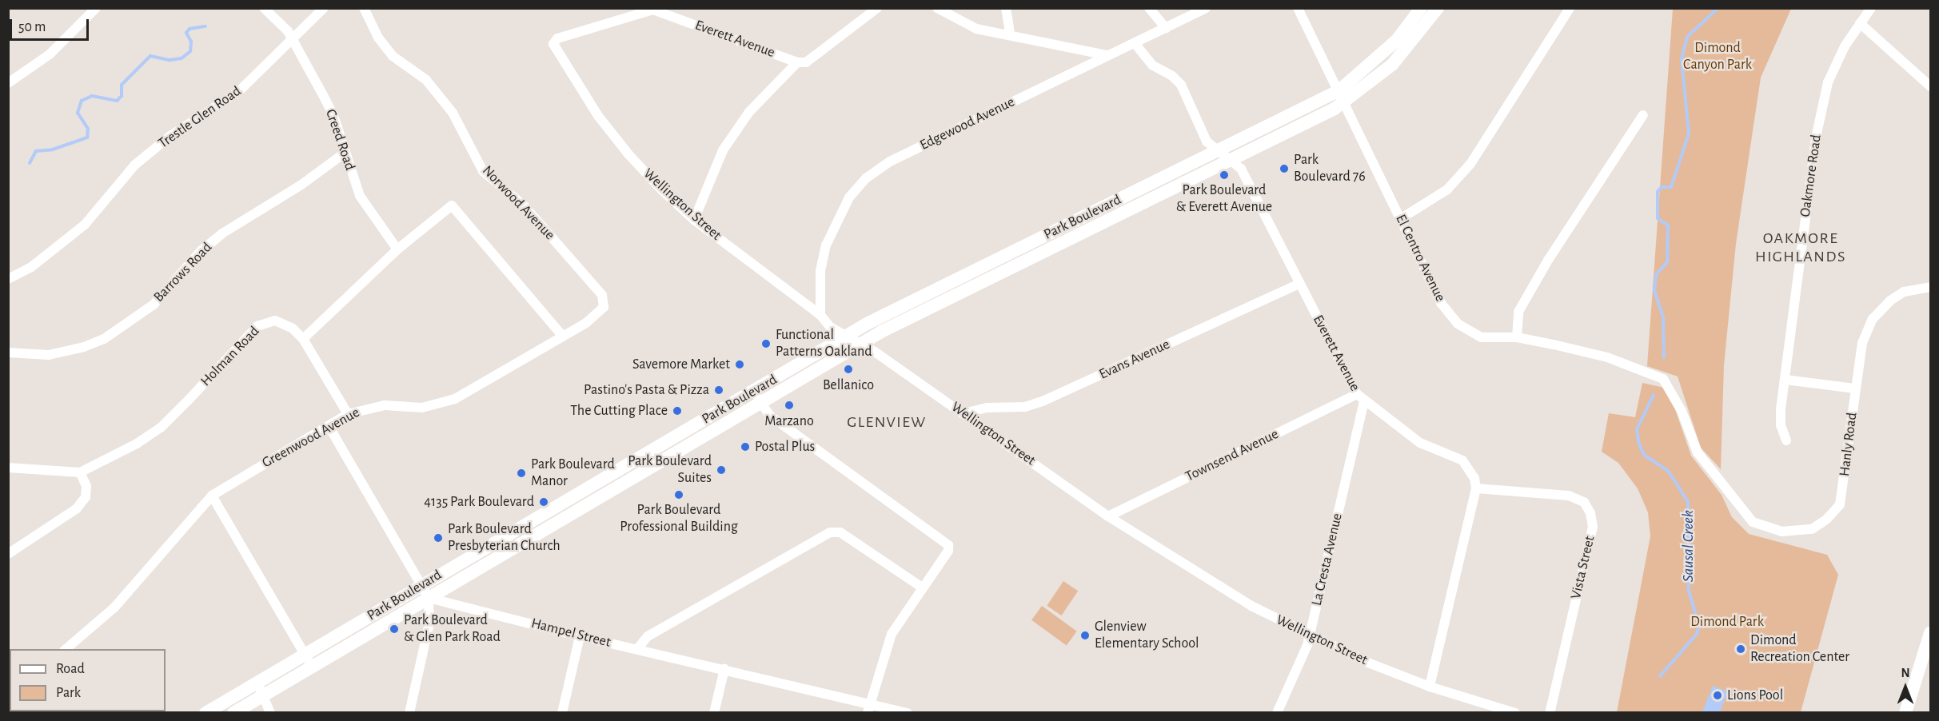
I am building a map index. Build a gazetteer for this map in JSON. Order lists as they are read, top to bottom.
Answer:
{
  "streets": {
    "main road": ["Park Boulevard"],
    "street": [
      "Everett Avenue",
      "Trestle Glen Road",
      "Edgewood Avenue",
      "Creed Road",
      "Oakmore Road",
      "Norwood Avenue",
      "Wellington Street",
      "El Centro Avenue",
      "Barrows Road",
      "Holman Road",
      "Evans Avenue",
      "Greenwood Avenue",
      "Hanly Road",
      "Townsend Avenue",
      "La Cresta Avenue",
      "Vista Street",
      "Hampel Street"
    ]
  },
  "crossings": [
    ["Everett Avenue", "Edgewood Avenue"],
    ["Everett Avenue", "Wellington Street"],
    ["Everett Avenue", "Park Boulevard"],
    ["Everett Avenue", "Evans Avenue"],
    ["Everett Avenue", "Townsend Avenue"],
    ["Everett Avenue", "La Cresta Avenue"],
    ["Everett Avenue", "Vista Street"],
    ["Trestle Glen Road", "Creed Road"],
    ["Edgewood Avenue", "Wellington Street"],
    ["Creed Road", "Barrows Road"],
    ["Norwood Avenue", "Greenwood Avenue"],
    ["Wellington Street", "Park Boulevard"],
    ["Wellington Street", "Evans Avenue"],
    ["Wellington Street", "Townsend Avenue"],
    ["Wellington Street", "La Cresta Avenue"],
    ["Park Boulevard", "El Centro Avenue"],
    ["Park Boulevard", "Hampel Street"],
    ["El Centro Avenue", "Hanly Road"],
    ["Townsend Avenue", "La Cresta Avenue"]
  ],
  "districts": ["OAKMORE HIGHLANDS", "GLENVIEW"],
  "water": ["Sausal Creek"],
  "parks": ["Dimond Canyon Park", "Dimond Park"],
  "places": [
    "Park Boulevard 76",
    "Park Boulevard & Everett Avenue",
    "Functional Patterns Oakland",
    "Savemore Market",
    "Bellanico",
    "Pastino's Pasta & Pizza",
    "Marzano",
    "The Cutting Place",
    "Postal Plus",
    "Park Boulevard Suites",
    "Park Boulevard Manor",
    "Park Boulevard Professional Building",
    "4135 Park Boulevard",
    "Park Boulevard Presbyterian Church",
    "Park Boulevard & Glen Park Road",
    "Glenview Elementary School",
    "Dimond Recreation Center",
    "Lions Pool"
  ],
  "legend": ["Road", "Park"],
  "scale_bar": "50 m",
  "north": "top"
}
